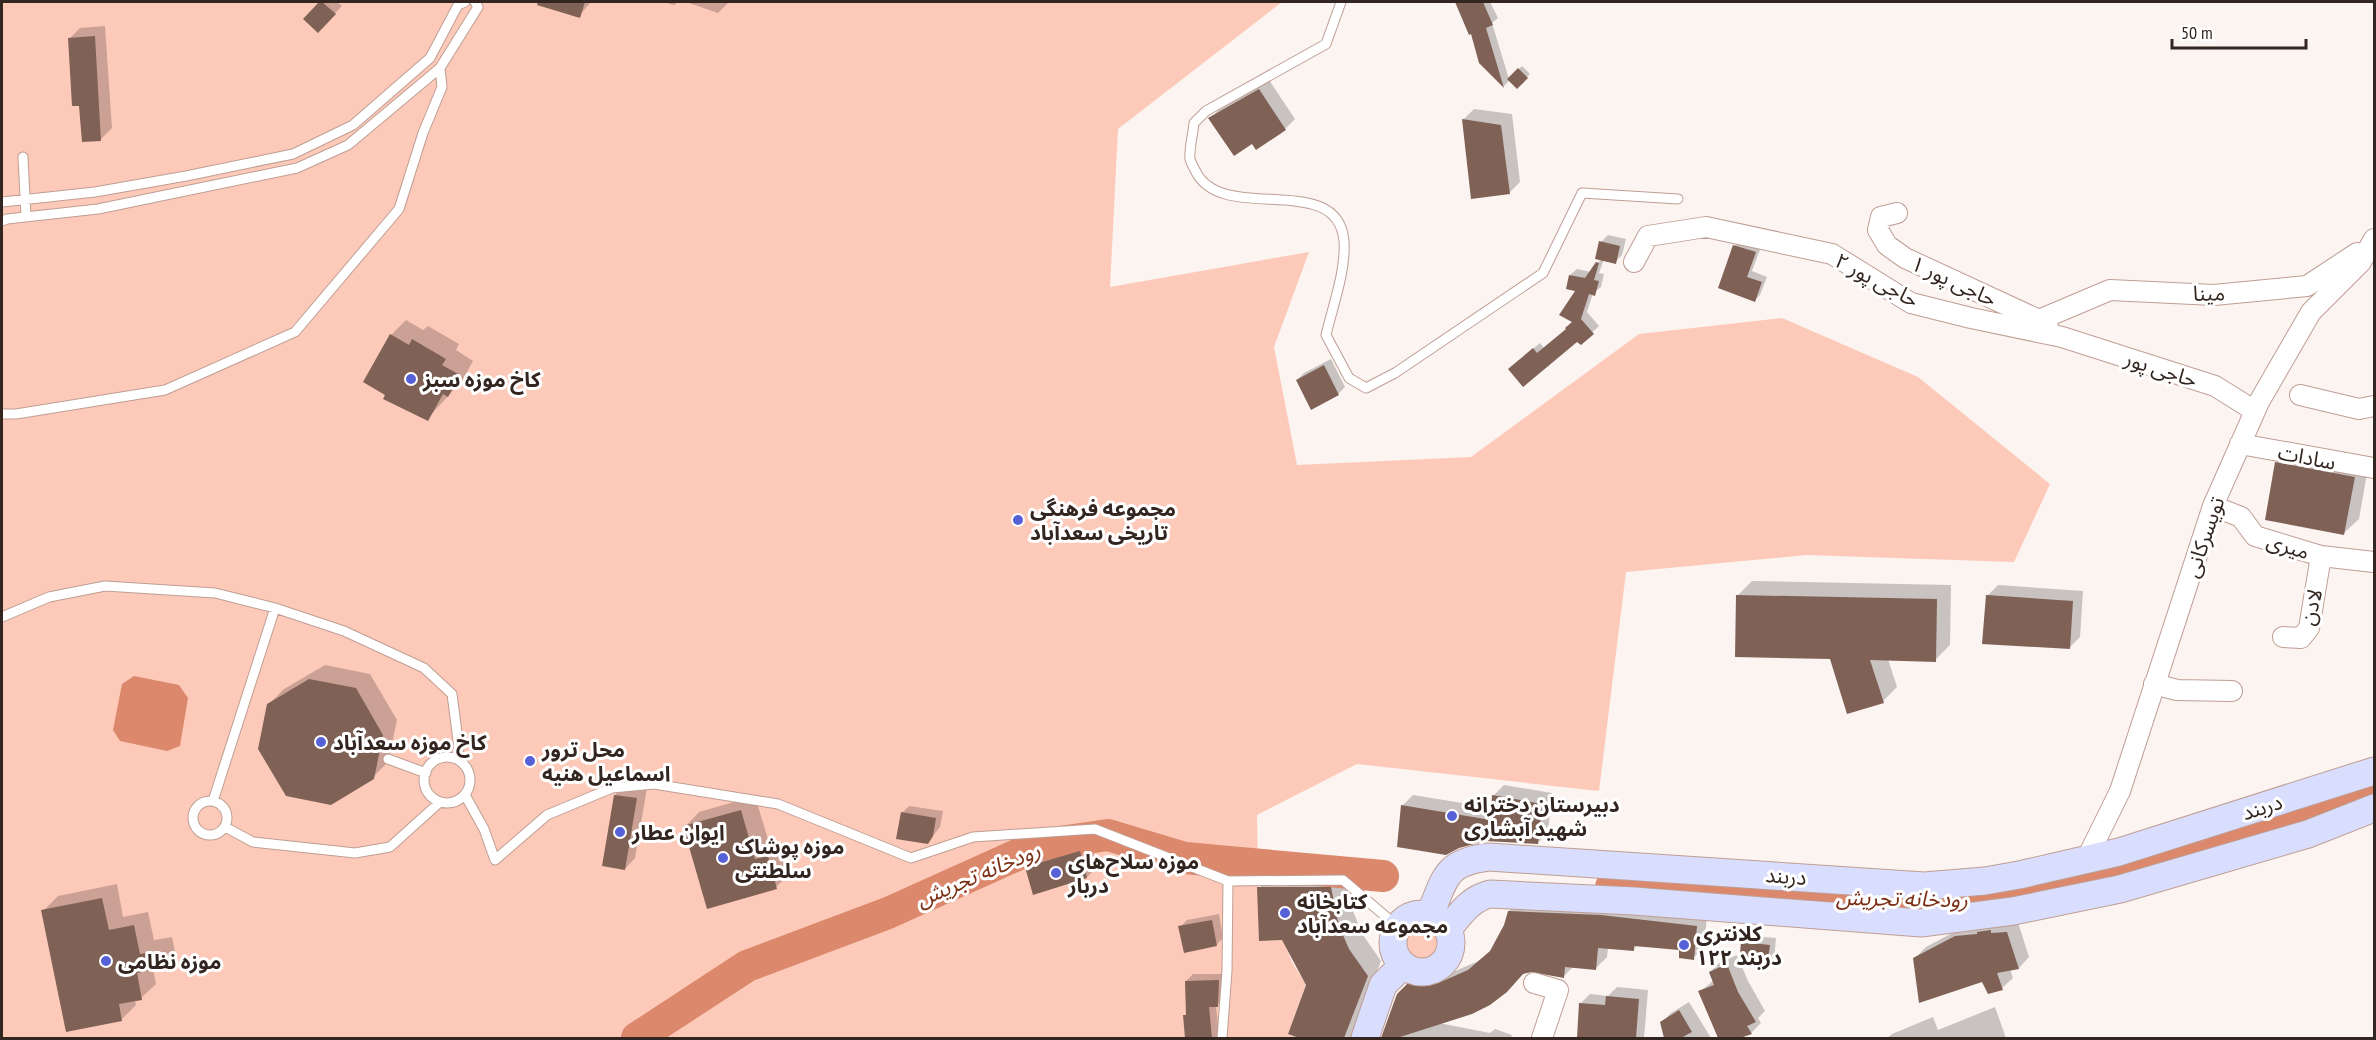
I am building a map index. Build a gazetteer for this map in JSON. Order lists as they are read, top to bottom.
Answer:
{
  "streets": {
    "main road": ["دربند"],
    "street": [
      "حاجی پور ۲",
      "حاجی پور ۱",
      "مینا",
      "حاجی پور",
      "سادات",
      "تویسرکانی",
      "میری",
      "لادن"
    ]
  },
  "crossings": [
    ["حاجی پور ۲", "حاجی پور ۱"],
    ["حاجی پور ۲", "حاجی پور"],
    ["حاجی پور ۱", "مینا"],
    ["حاجی پور ۱", "حاجی پور"],
    ["مینا", "تویسرکانی"],
    ["حاجی پور", "تویسرکانی"],
    ["سادات", "تویسرکانی"],
    ["تویسرکانی", "میری"],
    ["تویسرکانی", "دربند"],
    ["میری", "لادن"]
  ],
  "water": ["رودخانه تجریش"],
  "places": [
    "کاخ موزه سبز",
    "مجموعه فرهنگی تاریخی سعدآباد",
    "کاخ موزه سعدآباد",
    "محل ترور اسماعیل هنیه",
    "دبیرستان دخترانه شهید آبشاری",
    "ایوان عطار",
    "موزه پوشاک سلطنتی",
    "موزه سلاح‌های دربار",
    "کتابخانه مجموعه سعدآباد",
    "کلانتری ۱۲۲ دربند",
    "موزه نظامی"
  ],
  "scale_bar": "50 m"
}
